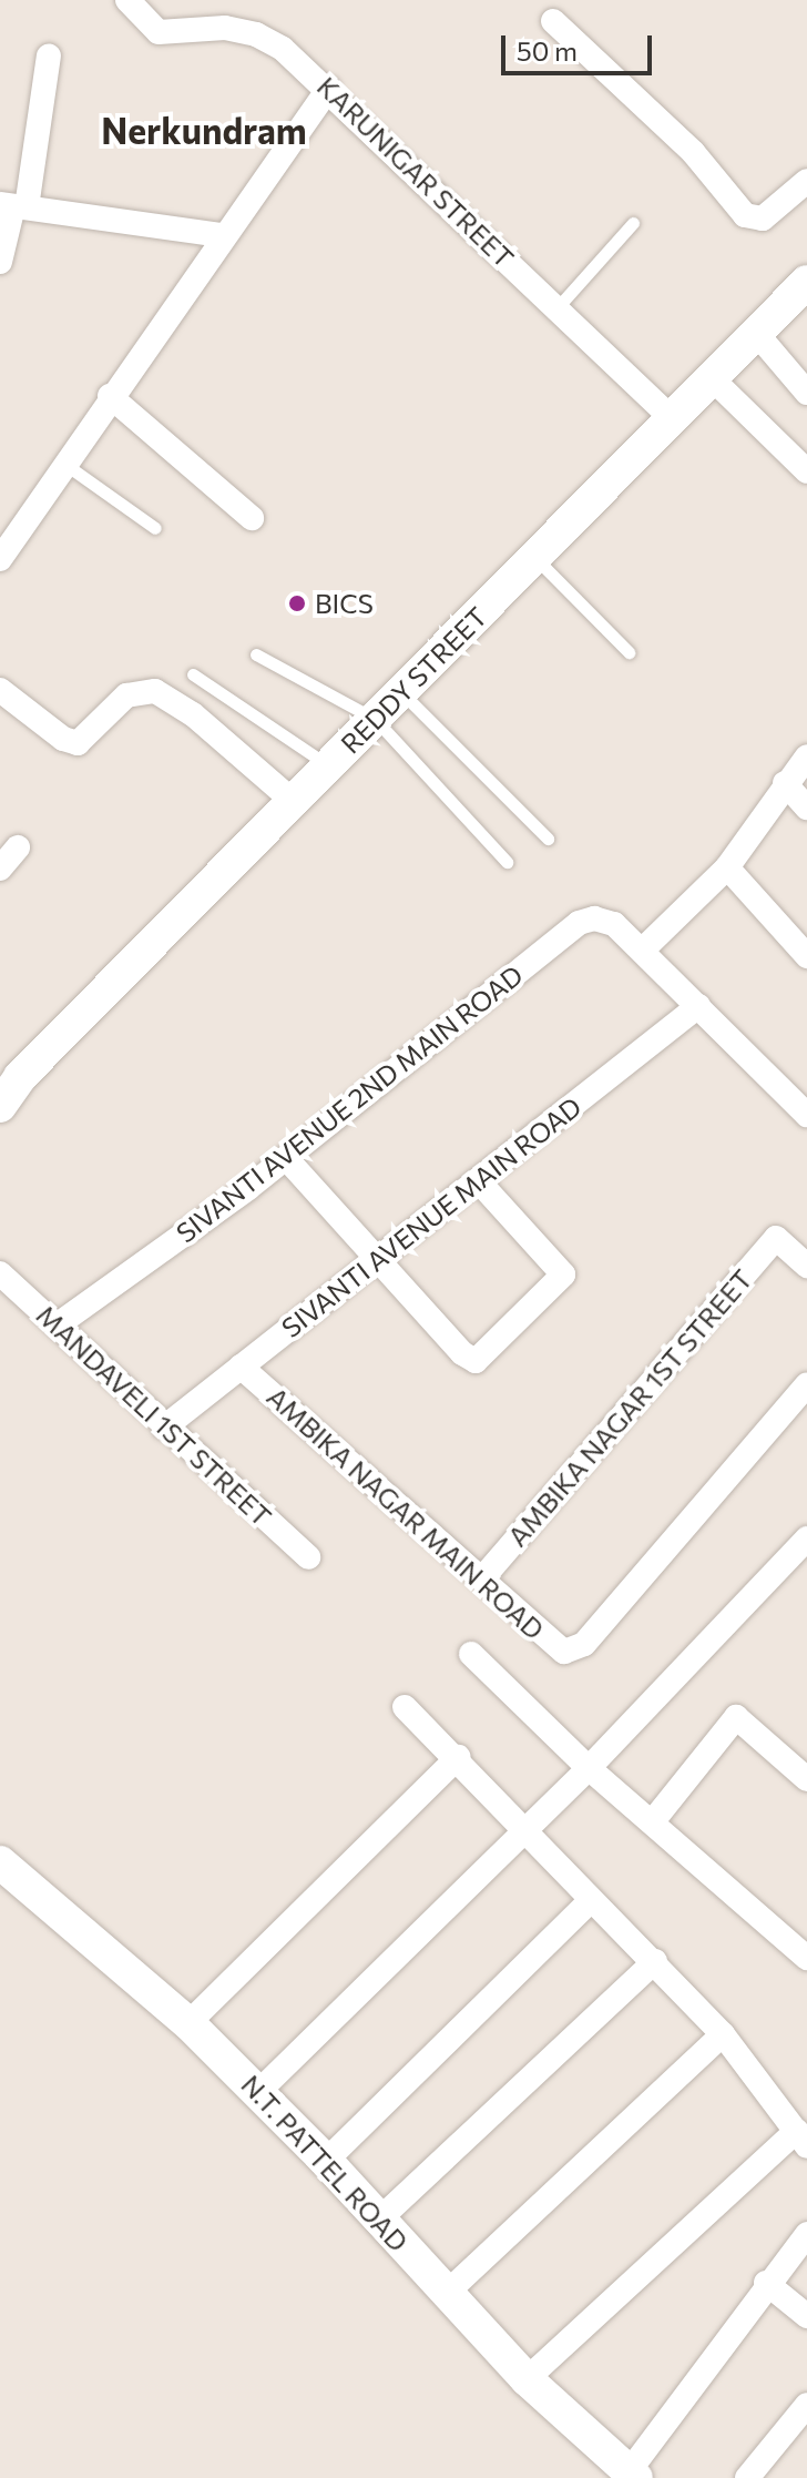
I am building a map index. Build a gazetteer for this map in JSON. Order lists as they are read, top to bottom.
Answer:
{
  "streets": {
    "street": [
      "KARUNIGAR STREET",
      "REDDY STREET",
      "SIVANTI AVENUE 2ND MAIN ROAD",
      "SIVANTI AVENUE MAIN ROAD",
      "AMBIKA NAGAR 1ST STREET",
      "MANDAVELI 1ST STREET",
      "AMBIKA NAGAR MAIN ROAD",
      "N.T. PATTEL ROAD"
    ]
  },
  "crossings": [
    ["KARUNIGAR STREET", "REDDY STREET"],
    ["SIVANTI AVENUE 2ND MAIN ROAD", "SIVANTI AVENUE MAIN ROAD"],
    ["SIVANTI AVENUE 2ND MAIN ROAD", "MANDAVELI 1ST STREET"],
    ["SIVANTI AVENUE MAIN ROAD", "MANDAVELI 1ST STREET"],
    ["SIVANTI AVENUE MAIN ROAD", "AMBIKA NAGAR MAIN ROAD"],
    ["AMBIKA NAGAR 1ST STREET", "AMBIKA NAGAR MAIN ROAD"]
  ],
  "districts": ["Nerkundram"],
  "places": ["BICS"],
  "scale_bar": "50 m"
}
